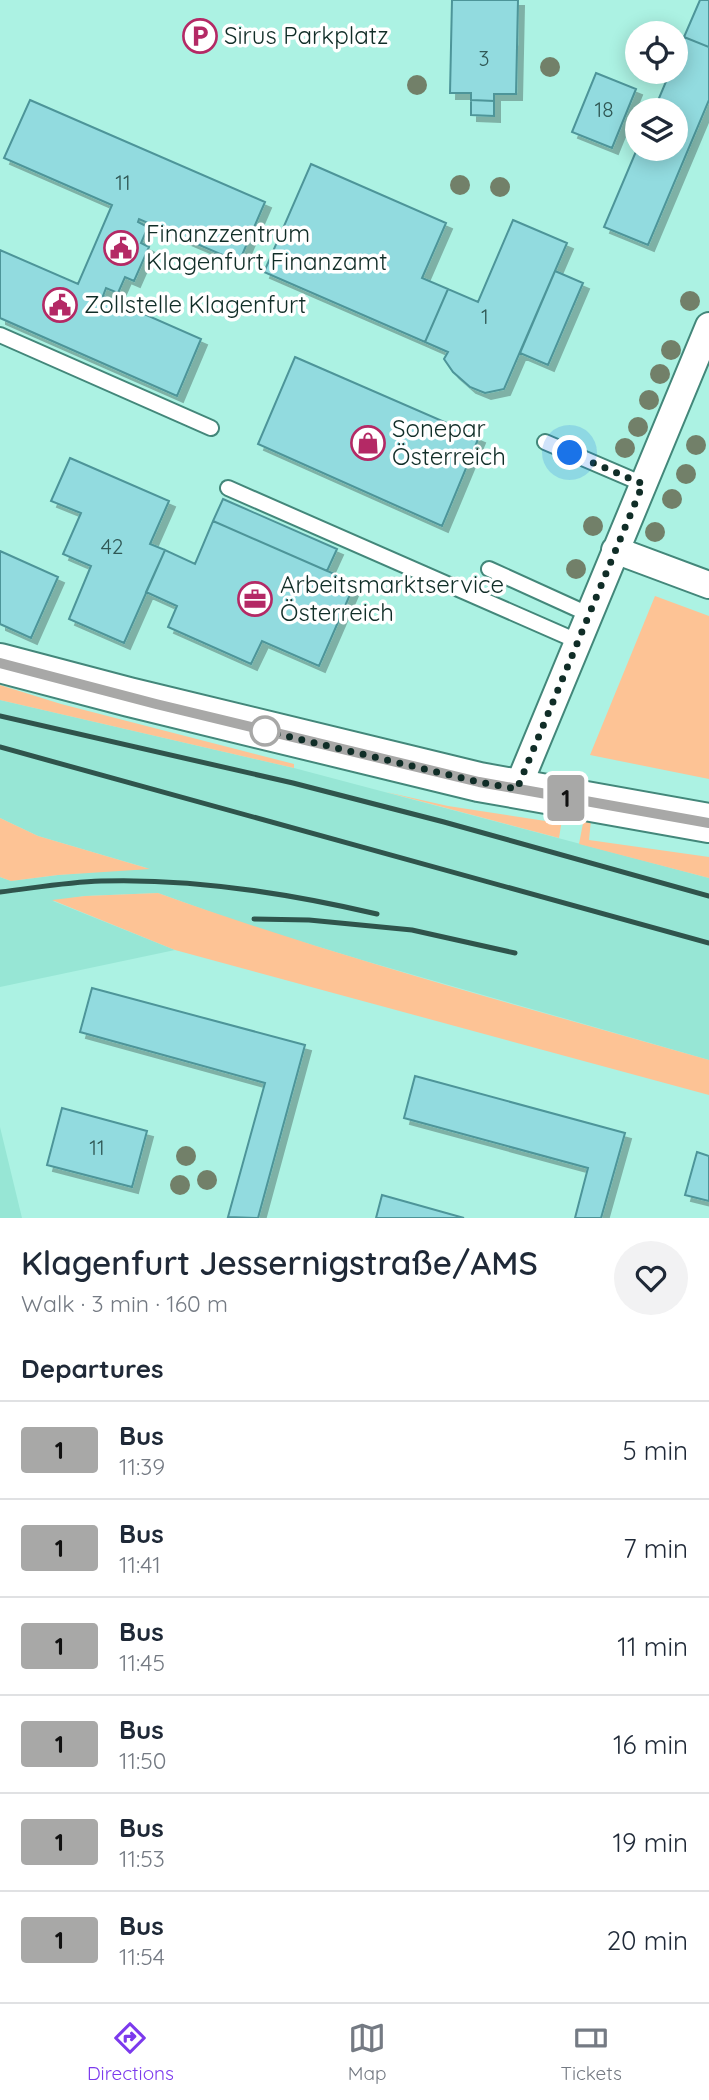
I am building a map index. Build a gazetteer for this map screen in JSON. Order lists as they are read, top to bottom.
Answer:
{
  "places": {
    "parking": ["Sirus Parkplatz"],
    "public building": ["Finanzzentrum Klagenfurt Finanzamt", "Zollstelle Klagenfurt"],
    "shop": ["Sonepar Österreich"],
    "office": ["Arbeitsmarktservice Österreich"]
  },
  "lines": ["bus line 1"],
  "house_numbers": [
    "3",
    "18",
    "11",
    "1",
    "42",
    "11"
  ],
  "page": {
    "on_map": "1",
    "heading": [
      ["Klagenfurt Jessernigstraße/AMS", "Walk · 3 min · 160 m"],
      "Departures"
    ],
    "list": [
      {
        "mark": "1",
        "name": "Bus",
        "note": "11:39",
        "value": "5 min"
      },
      {
        "mark": "1",
        "name": "Bus",
        "note": "11:41",
        "value": "7 min"
      },
      {
        "mark": "1",
        "name": "Bus",
        "note": "11:45",
        "value": "11 min"
      },
      {
        "mark": "1",
        "name": "Bus",
        "note": "11:50",
        "value": "16 min"
      },
      {
        "mark": "1",
        "name": "Bus",
        "note": "11:53",
        "value": "19 min"
      },
      {
        "mark": "1",
        "name": "Bus",
        "note": "11:54",
        "value": "20 min"
      }
    ],
    "tabs": ["Directions", "Map", "Tickets"]
  }
}
